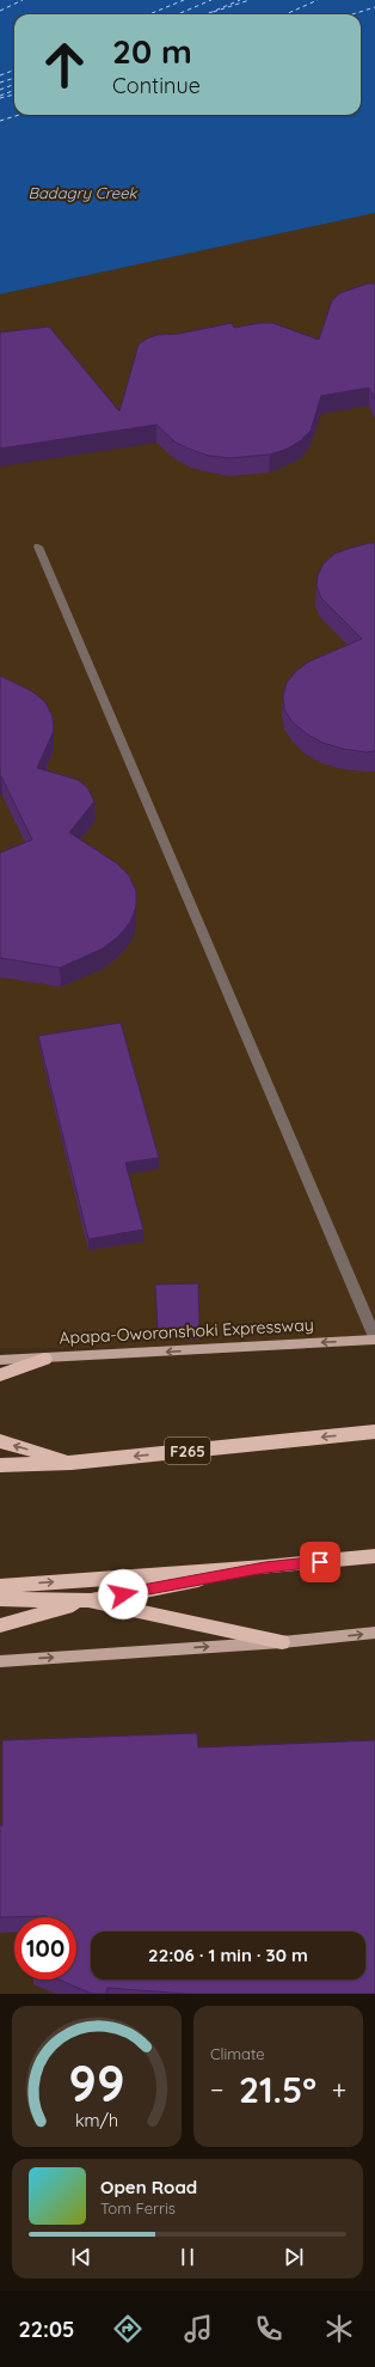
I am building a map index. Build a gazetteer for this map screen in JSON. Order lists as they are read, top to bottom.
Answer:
{
  "streets": {
    "highway": ["F265"],
    "main road": ["Apapa-Oworonshoki Expressway"]
  },
  "one_way": ["Apapa-Oworonshoki Expressway"],
  "water": ["Badagry Creek"],
  "page": {
    "turn": ["20 m", "Continue"],
    "limit": "100",
    "trip": "22:06 · 1 min · 30 m",
    "tile": "Climate",
    "heat": ["−", "21.5°", "+"],
    "song": ["Open Road", "Tom Ferris"],
    "tabs": "22:05",
    "gauge": ["99", "km/h"]
  }
}
